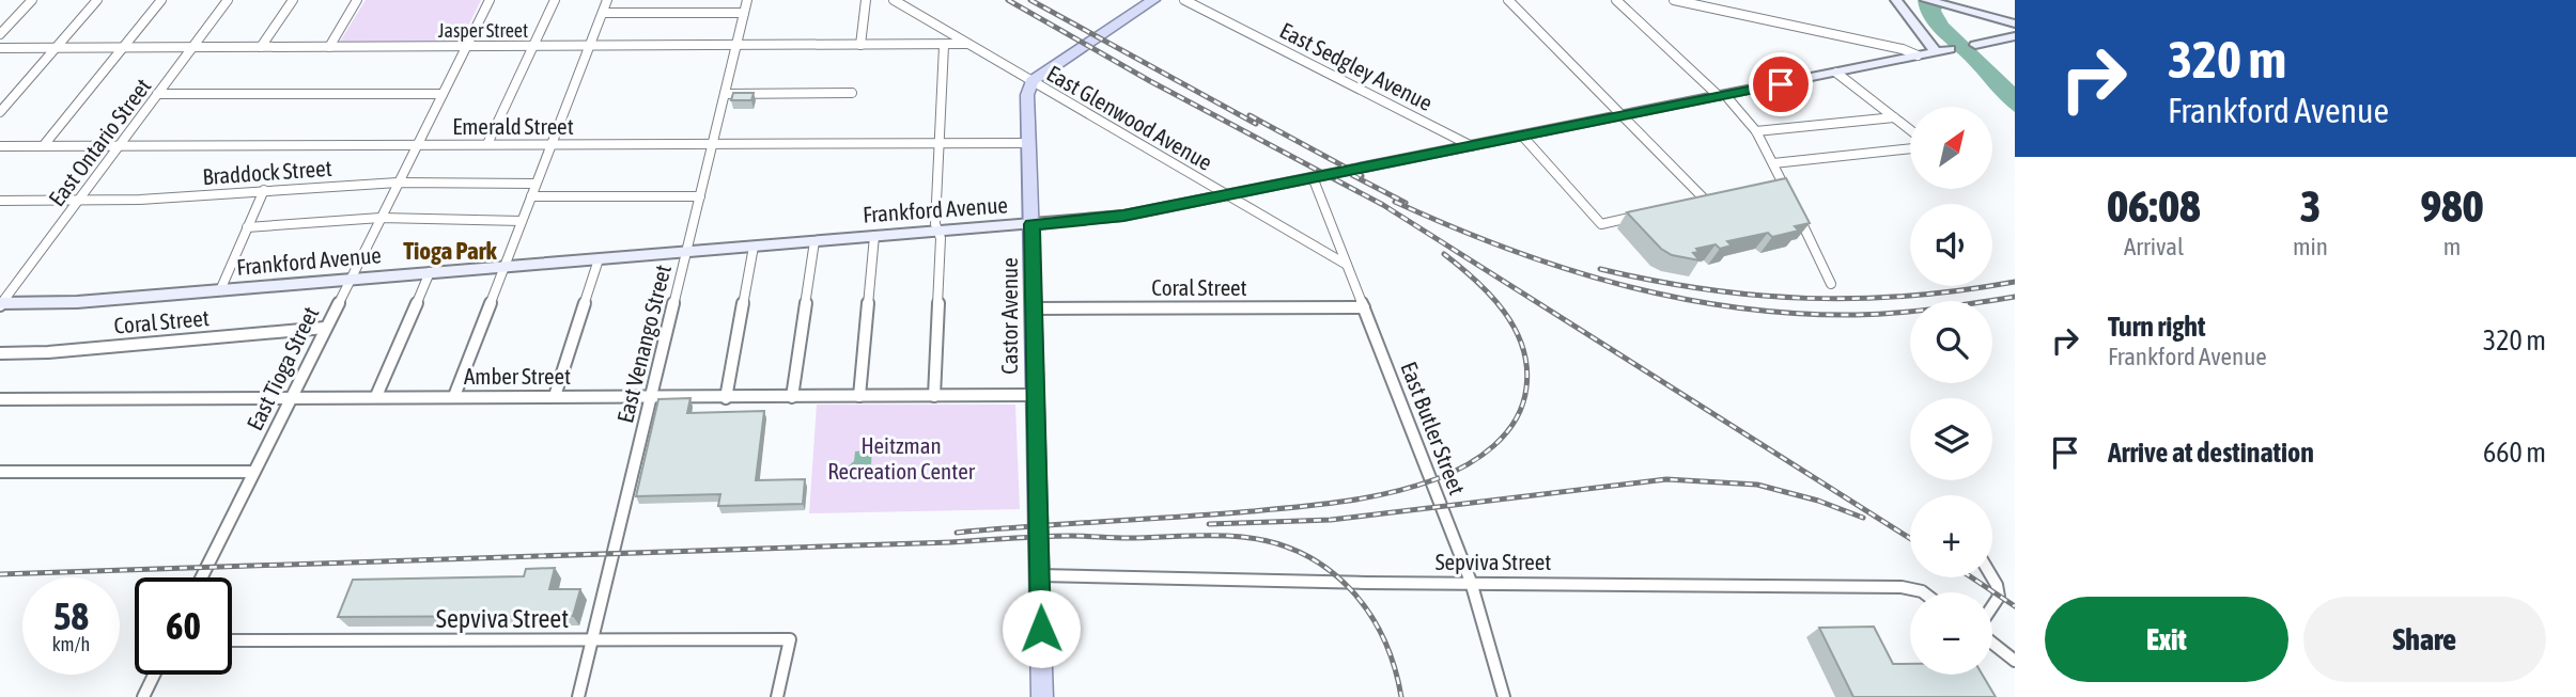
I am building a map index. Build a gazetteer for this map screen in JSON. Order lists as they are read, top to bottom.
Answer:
{
  "streets": {
    "main road": ["Frankford Avenue", "Castor Avenue"],
    "street": [
      "Jasper Street",
      "East Sedgley Avenue",
      "East Glenwood Avenue",
      "Emerald Street",
      "East Ontario Street",
      "Braddock Street",
      "Coral Street",
      "East Venango Street",
      "East Tioga Street",
      "Amber Street",
      "East Butler Street",
      "Sepviva Street"
    ]
  },
  "crossings": [
    ["Jasper Street", "East Glenwood Avenue"],
    ["Jasper Street", "East Ontario Street"],
    ["Jasper Street", "East Venango Street"],
    ["Jasper Street", "East Tioga Street"],
    ["East Sedgley Avenue", "Frankford Avenue"],
    ["East Glenwood Avenue", "Frankford Avenue"],
    ["East Glenwood Avenue", "Castor Avenue"],
    ["East Glenwood Avenue", "East Butler Street"],
    ["Emerald Street", "East Ontario Street"],
    ["Emerald Street", "Castor Avenue"],
    ["Emerald Street", "East Venango Street"],
    ["Emerald Street", "East Tioga Street"],
    ["East Ontario Street", "Braddock Street"],
    ["East Ontario Street", "Frankford Avenue"],
    ["Braddock Street", "East Tioga Street"],
    ["Frankford Avenue", "Castor Avenue"],
    ["Frankford Avenue", "East Venango Street"],
    ["Frankford Avenue", "East Tioga Street"],
    ["Frankford Avenue", "East Butler Street"],
    ["Coral Street", "Castor Avenue"],
    ["Coral Street", "East Tioga Street"],
    ["Coral Street", "East Butler Street"],
    ["Castor Avenue", "Amber Street"],
    ["Castor Avenue", "Sepviva Street"],
    ["East Venango Street", "Amber Street"],
    ["East Venango Street", "Sepviva Street"],
    ["East Tioga Street", "Amber Street"],
    ["East Butler Street", "Sepviva Street"]
  ],
  "districts": ["Tioga Park"],
  "parks": ["Heitzman Recreation Center"],
  "north": "top right",
  "page": {
    "turn": ["320 m", "Frankford Avenue"],
    "map_buttons": ["+", "−"],
    "eta": [
      "06:08",
      "Arrival",
      "3",
      "min",
      "980",
      "m"
    ],
    "list": [
      {
        "name": "Turn right",
        "note": "Frankford Avenue",
        "value": "320 m"
      },
      {
        "name": "Arrive at destination",
        "value": "660 m"
      }
    ],
    "speed": "58 km/h",
    "limit": "60",
    "buttons": ["Exit", "Share"]
  }
}
